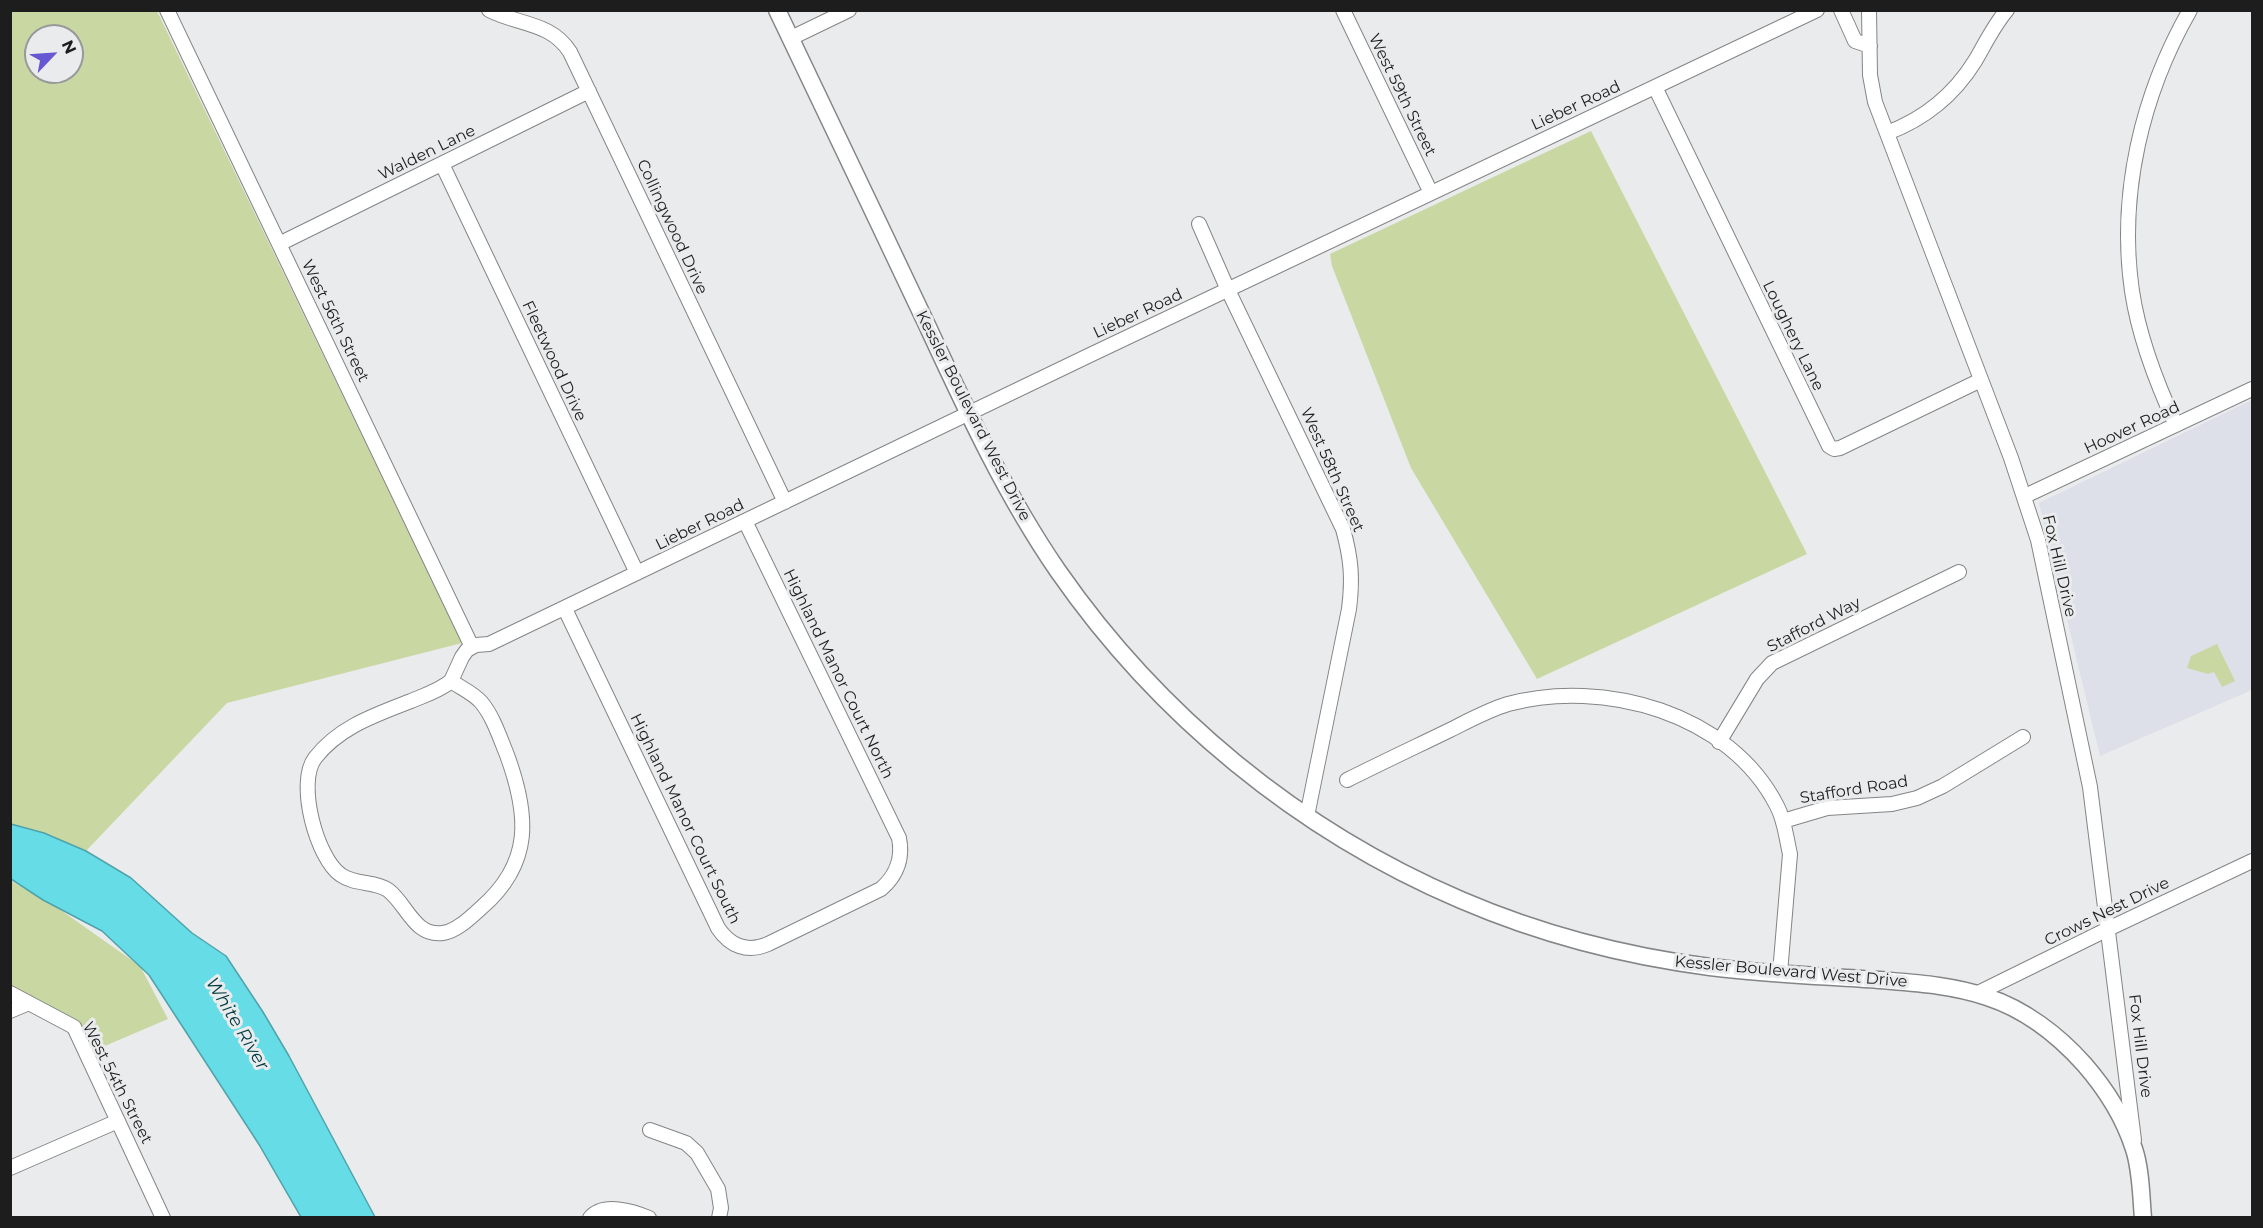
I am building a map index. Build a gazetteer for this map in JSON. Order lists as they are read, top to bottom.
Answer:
{
  "streets": {
    "main road": ["Kessler Boulevard West Drive"],
    "street": [
      "West 59th Street",
      "Lieber Road",
      "Walden Lane",
      "Collingwood Drive",
      "West 56th Street",
      "Loughery Lane",
      "Fleetwood Drive",
      "Hoover Road",
      "West 58th Street",
      "Fox Hill Drive",
      "Stafford Way",
      "Highland Manor Court North",
      "Stafford Road",
      "Highland Manor Court South",
      "Crows Nest Drive",
      "West 54th Street"
    ]
  },
  "crossings": [
    ["West 59th Street", "Lieber Road"],
    ["Lieber Road", "Collingwood Drive"],
    ["Lieber Road", "West 56th Street"],
    ["Lieber Road", "Loughery Lane"],
    ["Lieber Road", "Fleetwood Drive"],
    ["Lieber Road", "Kessler Boulevard West Drive"],
    ["Lieber Road", "West 58th Street"],
    ["Lieber Road", "Highland Manor Court North"],
    ["Lieber Road", "Highland Manor Court South"],
    ["Walden Lane", "Collingwood Drive"],
    ["Walden Lane", "West 56th Street"],
    ["Walden Lane", "Fleetwood Drive"],
    ["Loughery Lane", "Fox Hill Drive"],
    ["Kessler Boulevard West Drive", "West 58th Street"],
    ["Kessler Boulevard West Drive", "Fox Hill Drive"],
    ["Kessler Boulevard West Drive", "Stafford Road"],
    ["Kessler Boulevard West Drive", "Crows Nest Drive"],
    ["Hoover Road", "Fox Hill Drive"],
    ["Fox Hill Drive", "Crows Nest Drive"],
    ["Stafford Way", "Stafford Road"],
    ["Highland Manor Court North", "Highland Manor Court South"]
  ],
  "water": ["White River"],
  "north": "top right"
}
